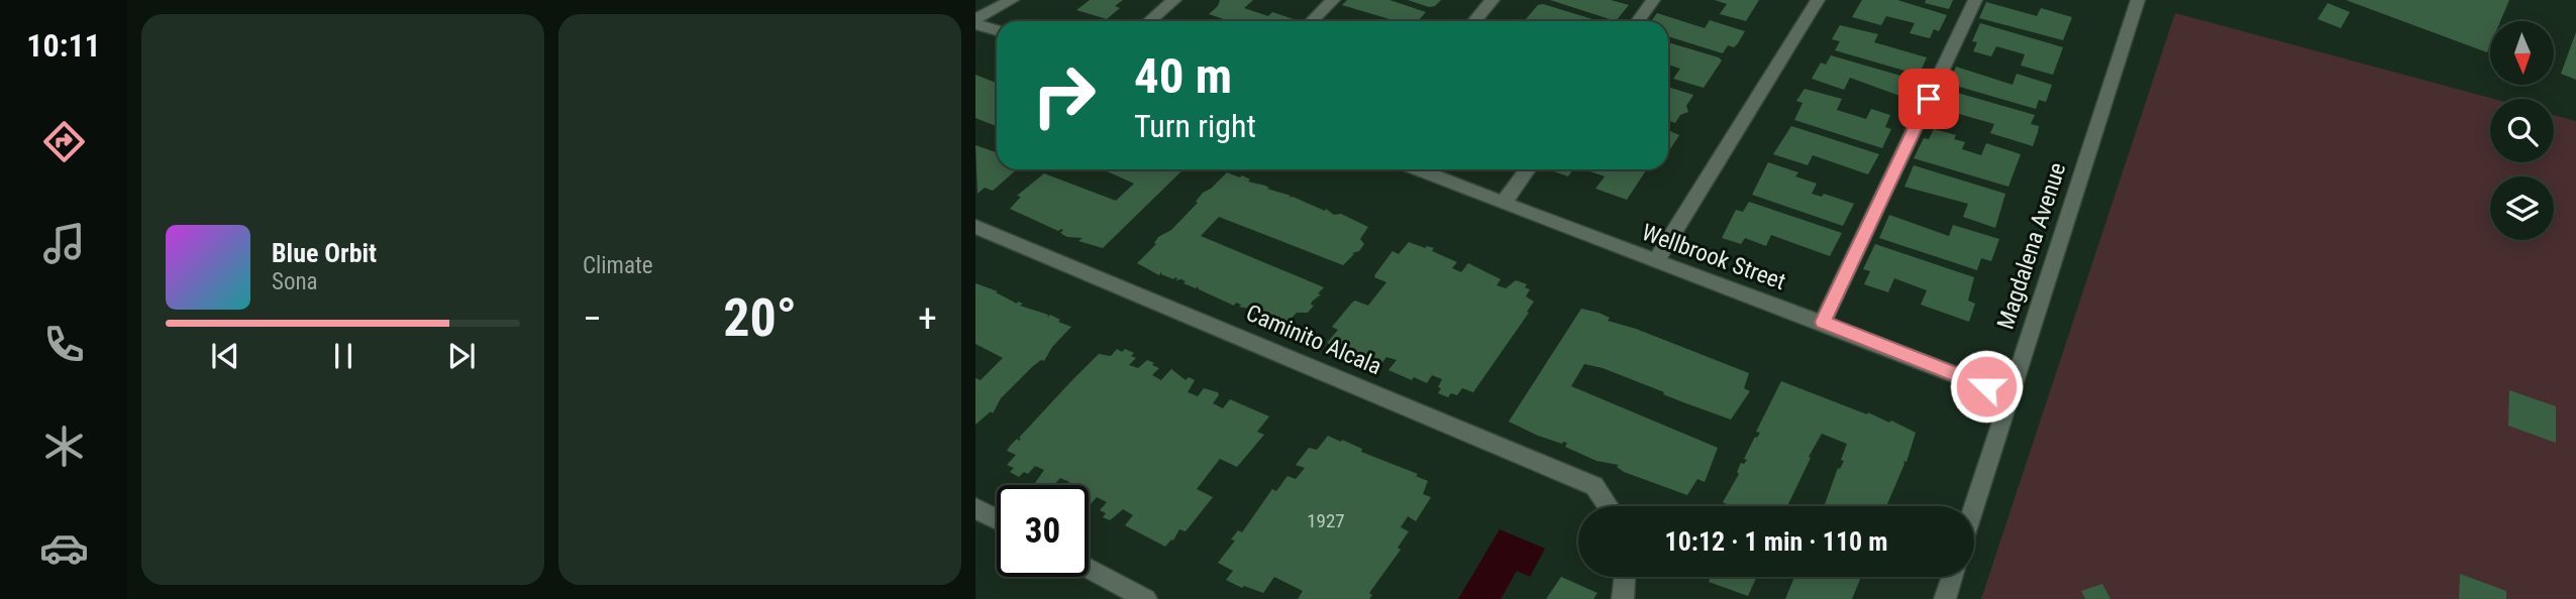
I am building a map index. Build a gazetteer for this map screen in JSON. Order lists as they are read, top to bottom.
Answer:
{
  "streets": {
    "street": ["Magdalena Avenue", "Wellbrook Street", "Caminito Alcala"]
  },
  "crossings": [
    ["Magdalena Avenue", "Wellbrook Street"]
  ],
  "house_numbers": ["1927"],
  "north": "bottom",
  "page": {
    "tabs": "10:11",
    "tile": "Climate",
    "turn": ["40 m", "Turn right"],
    "song": ["Blue Orbit", "Sona"],
    "heat": ["−", "20°", "+"],
    "limit": "30",
    "trip": "10:12 · 1 min · 110 m"
  }
}
